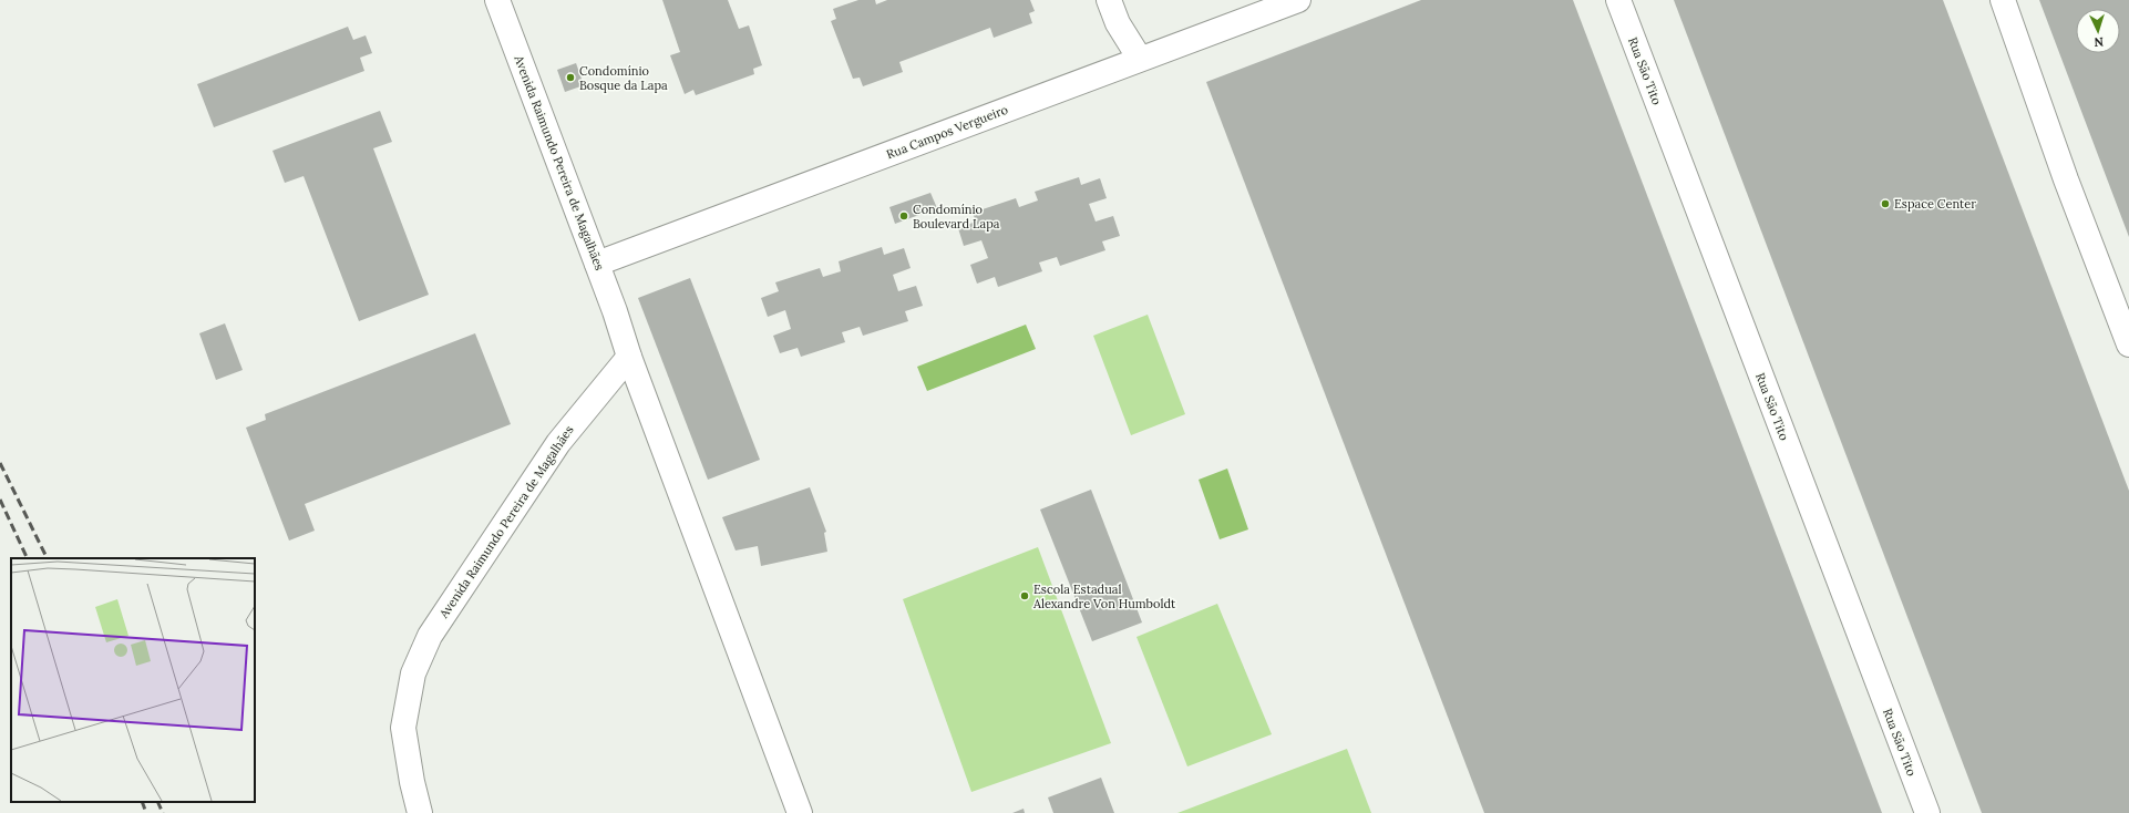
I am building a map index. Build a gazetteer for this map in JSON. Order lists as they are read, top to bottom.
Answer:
{
  "streets": {
    "street": ["Rua São Tito", "Rua Campos Vergueiro", "Avenida Raimundo Pereira de Magalhães"]
  },
  "crossings": [
    ["Rua Campos Vergueiro", "Avenida Raimundo Pereira de Magalhães"]
  ],
  "places": [
    "Condomínio Bosque da Lapa",
    "Espace Center",
    "Condomínio Boulevard Lapa",
    "Escola Estadual Alexandre Von Humboldt"
  ],
  "north": "bottom"
}
